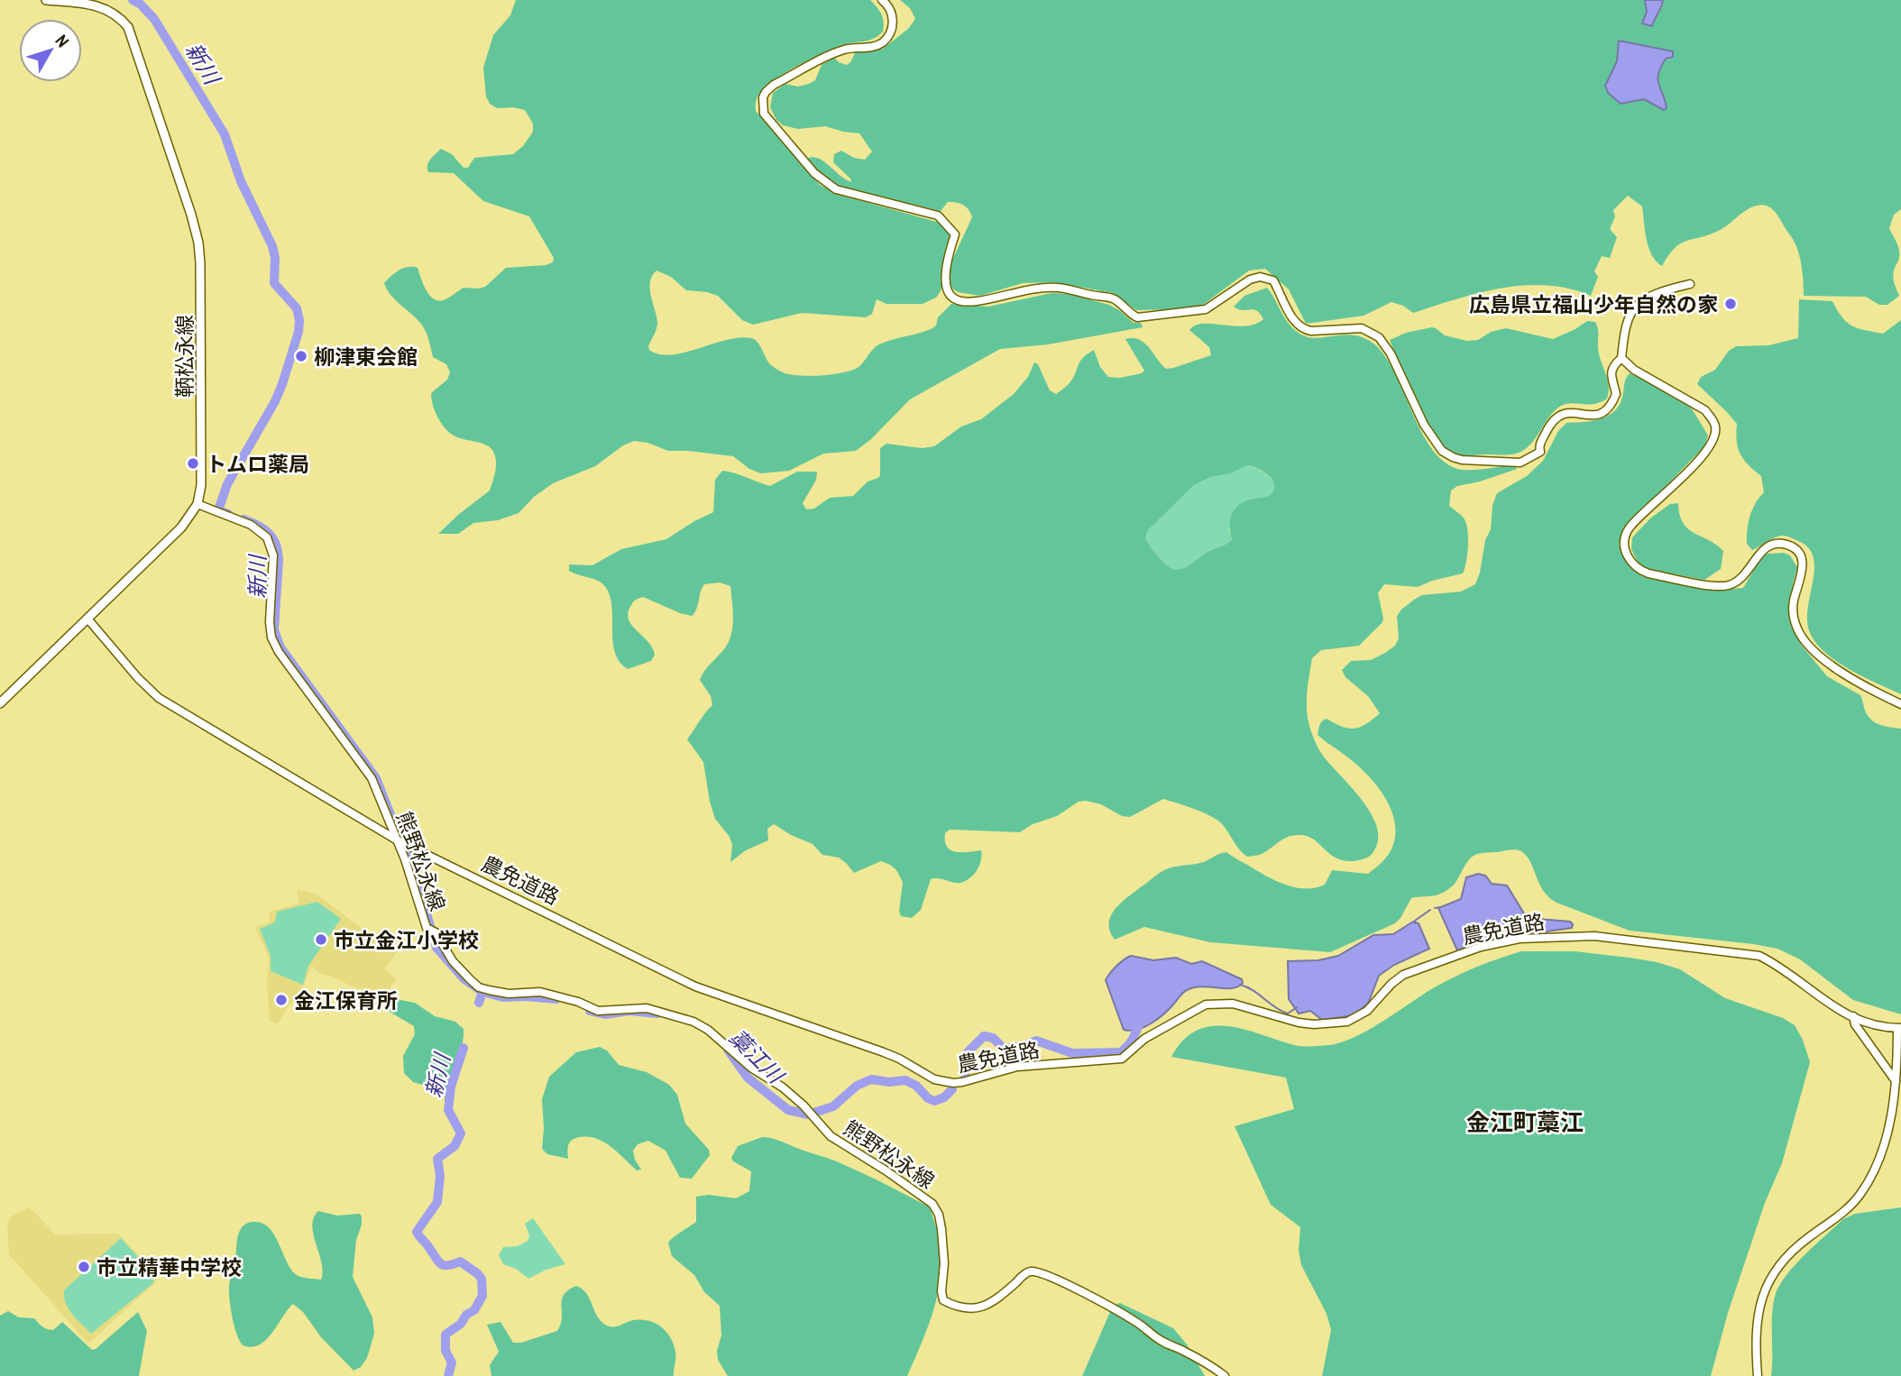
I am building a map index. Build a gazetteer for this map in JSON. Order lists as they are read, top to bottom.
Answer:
{
  "streets": {
    "main road": ["鞆松永線"],
    "street": ["熊野松永線", "農免道路"]
  },
  "crossings": [
    ["鞆松永線", "熊野松永線"],
    ["熊野松永線", "農免道路"]
  ],
  "districts": ["金江町藁江"],
  "water": ["新川", "藁江川"],
  "places": [
    "広島県立福山少年自然の家",
    "柳津東会館",
    "トムロ薬局",
    "市立金江小学校",
    "金江保育所",
    "市立精華中学校"
  ],
  "north": "top right"
}
